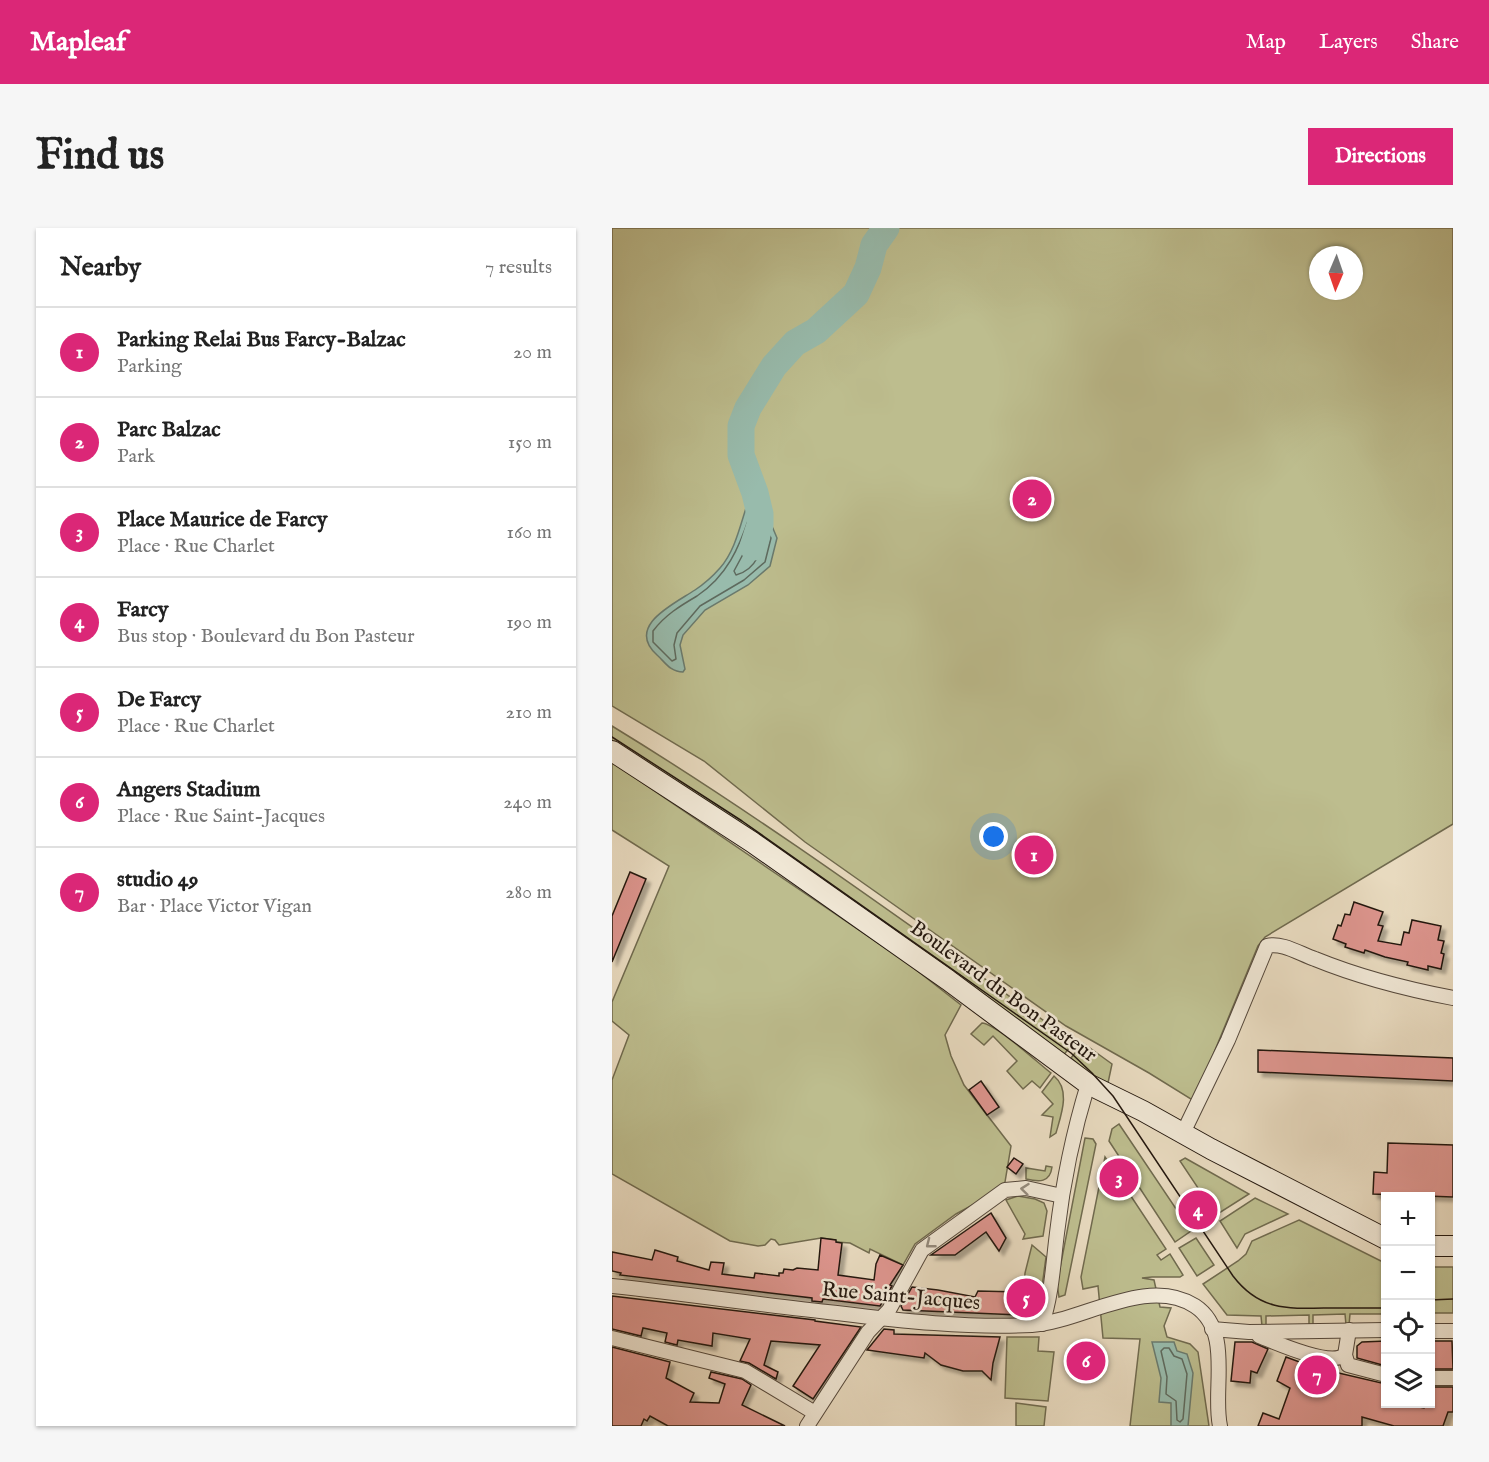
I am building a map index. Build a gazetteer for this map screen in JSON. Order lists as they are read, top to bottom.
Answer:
{
  "streets": {
    "street": ["Boulevard du Bon Pasteur", "Rue Saint-Jacques"]
  },
  "north": "bottom",
  "page": {
    "header": "Mapleaf",
    "nav": ["Map", "Layers", "Share"],
    "buttons": "Directions",
    "title": "Find us",
    "heading": ["Nearby", "7 results"],
    "list": [
      {
        "mark": "1",
        "name": "Parking Relai Bus Farcy-Balzac",
        "note": "Parking",
        "value": "20 m"
      },
      {
        "mark": "2",
        "name": "Parc Balzac",
        "note": "Park",
        "value": "150 m"
      },
      {
        "mark": "3",
        "name": "Place Maurice de Farcy",
        "note": "Place · Rue Charlet",
        "value": "160 m"
      },
      {
        "mark": "4",
        "name": "Farcy",
        "note": "Bus stop · Boulevard du Bon Pasteur",
        "value": "190 m"
      },
      {
        "mark": "5",
        "name": "De Farcy",
        "note": "Place · Rue Charlet",
        "value": "210 m"
      },
      {
        "mark": "6",
        "name": "Angers Stadium",
        "note": "Place · Rue Saint-Jacques",
        "value": "240 m"
      },
      {
        "mark": "7",
        "name": "studio 49",
        "note": "Bar · Place Victor Vigan",
        "value": "280 m"
      }
    ],
    "pins": [
      "2",
      "1",
      "3",
      "4",
      "5",
      "6",
      "7"
    ],
    "map_buttons": ["+", "−"]
  }
}
